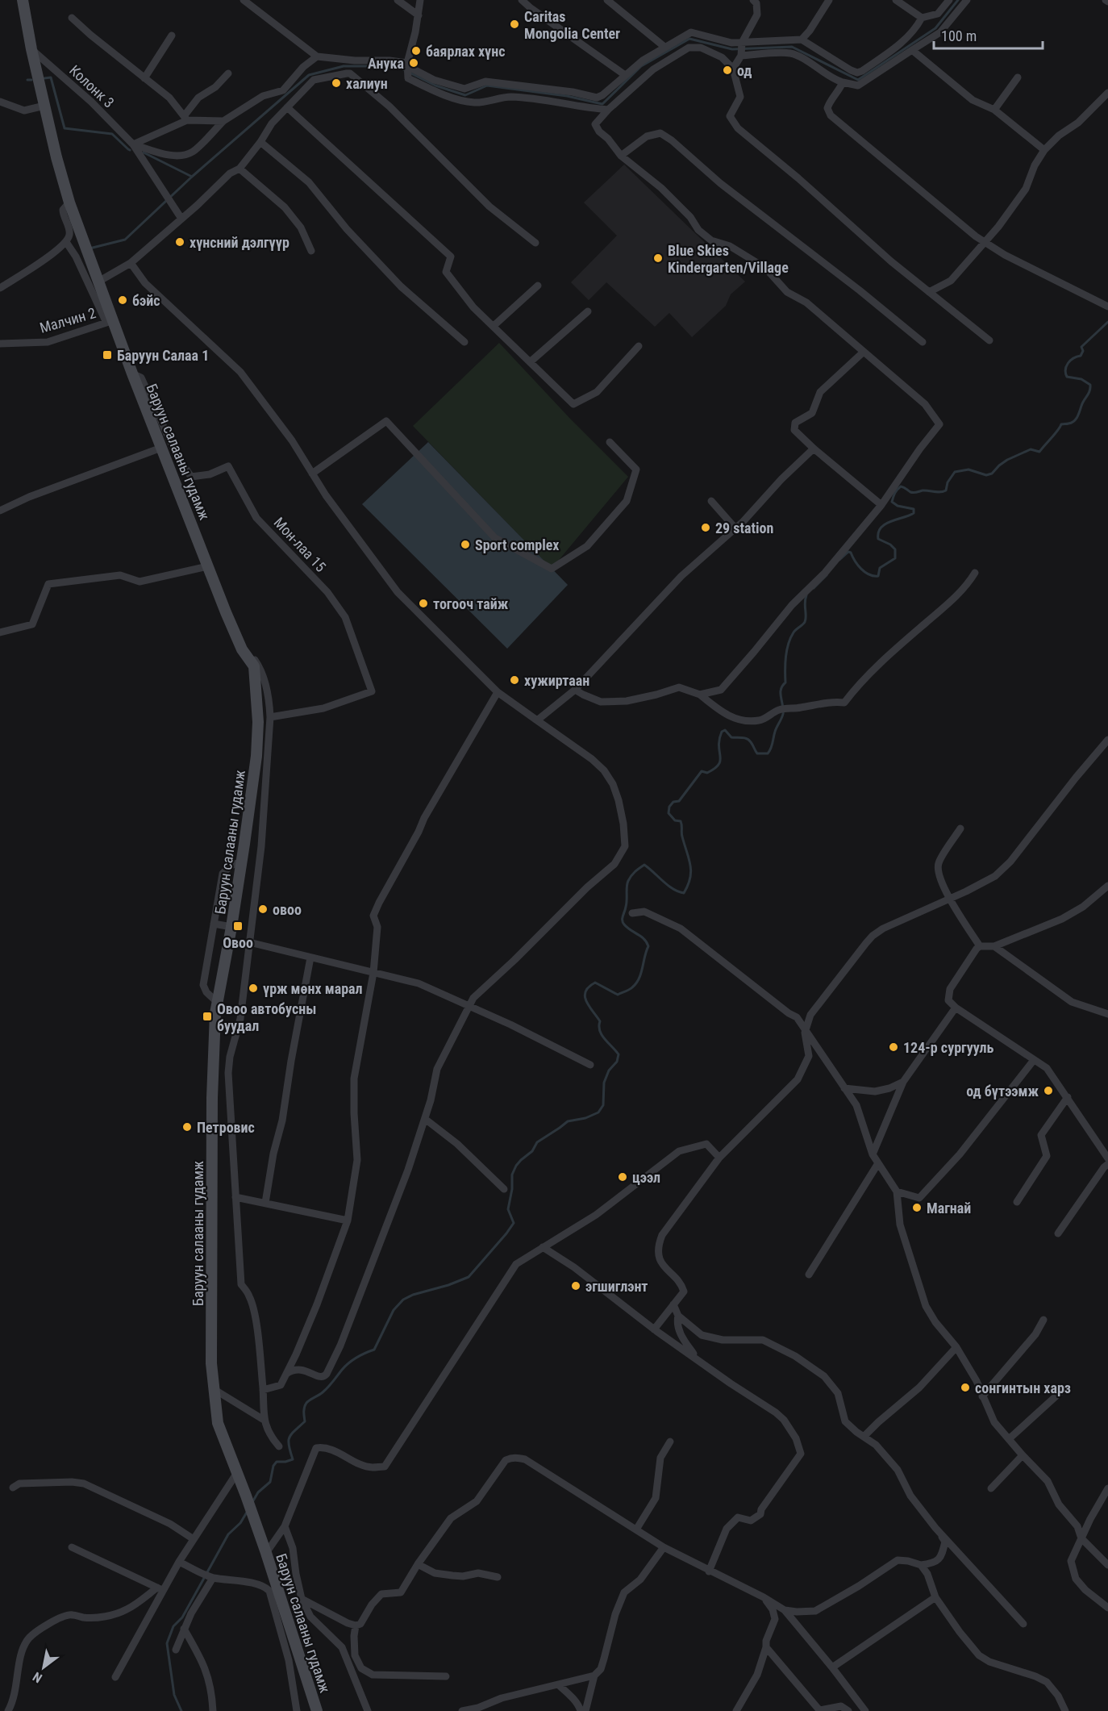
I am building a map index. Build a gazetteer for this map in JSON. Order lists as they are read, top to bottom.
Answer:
{
  "streets": {
    "main road": ["Баруун салааны гудамж"],
    "street": ["Колонк 3", "Малчин 2", "Мон-лаа 15"]
  },
  "crossings": [
    ["Колонк 3", "Баруун салааны гудамж"],
    ["Малчин 2", "Баруун салааны гудамж"],
    ["Баруун салааны гудамж", "Мон-лаа 15"]
  ],
  "places": {
    "other": [
      "Caritas Mongolia Center",
      "баярлах хүнс",
      "Анука",
      "од",
      "халиун",
      "хүнсний дэлгүүр",
      "Blue Skies Kindergarten/Village",
      "бэйс",
      "29 station",
      "Sport complex",
      "тогооч тайж",
      "хужиртаан",
      "овоо",
      "үрж мөнх марал",
      "124-р сургууль",
      "од бүтээмж",
      "Петровис",
      "цээл",
      "Магнай",
      "эгшиглэнт",
      "сонгинтын харз"
    ],
    "transit": ["Баруун Салаа 1", "Овоо", "Овоо автобусны буудал"]
  },
  "scale_bar": "100 m",
  "north": "bottom left"
}
